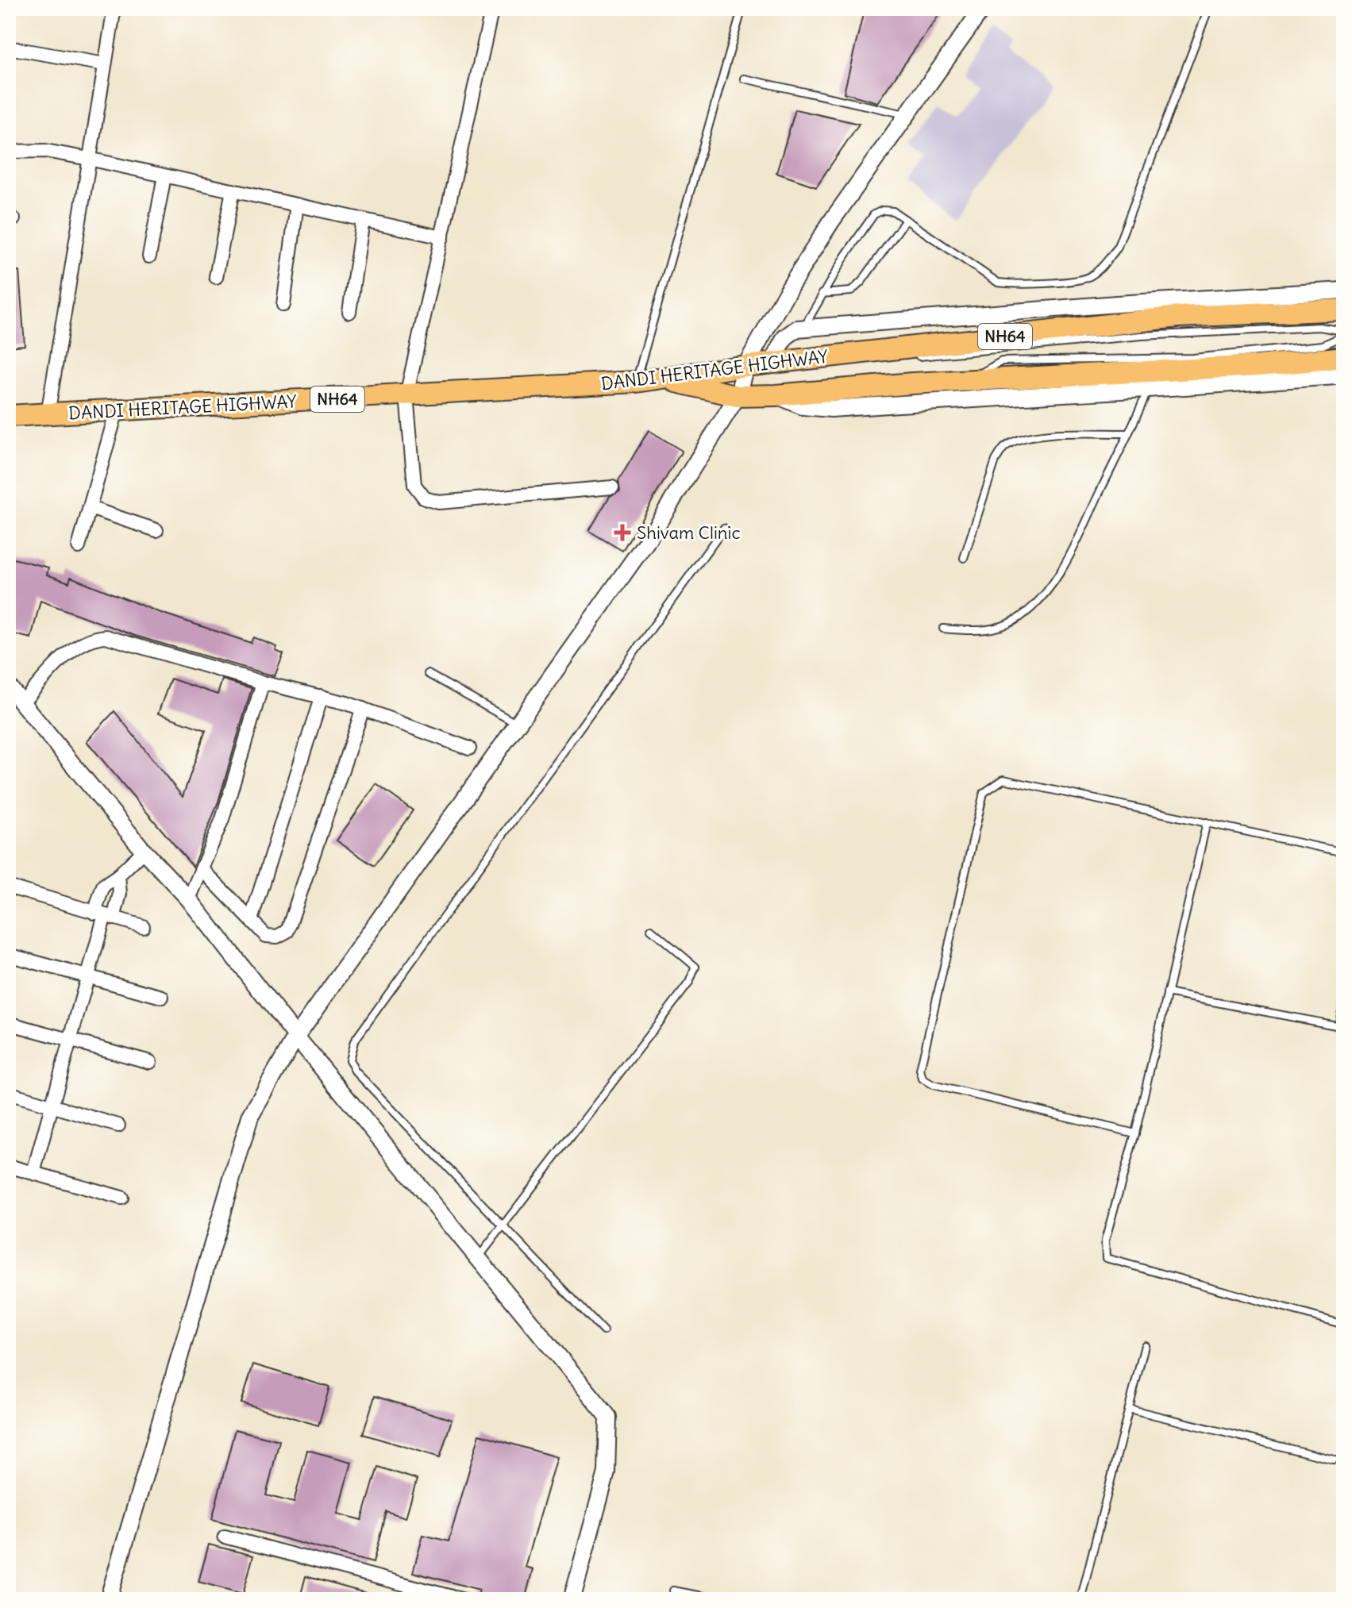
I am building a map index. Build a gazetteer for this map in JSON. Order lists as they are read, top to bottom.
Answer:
{
  "streets": {
    "highway": ["NH64", "DANDI HERITAGE HIGHWAY"]
  },
  "crossings": [
    ["NH64", "DANDI HERITAGE HIGHWAY"]
  ],
  "places": {
    "health": ["Shivam Clinic"]
  }
}
